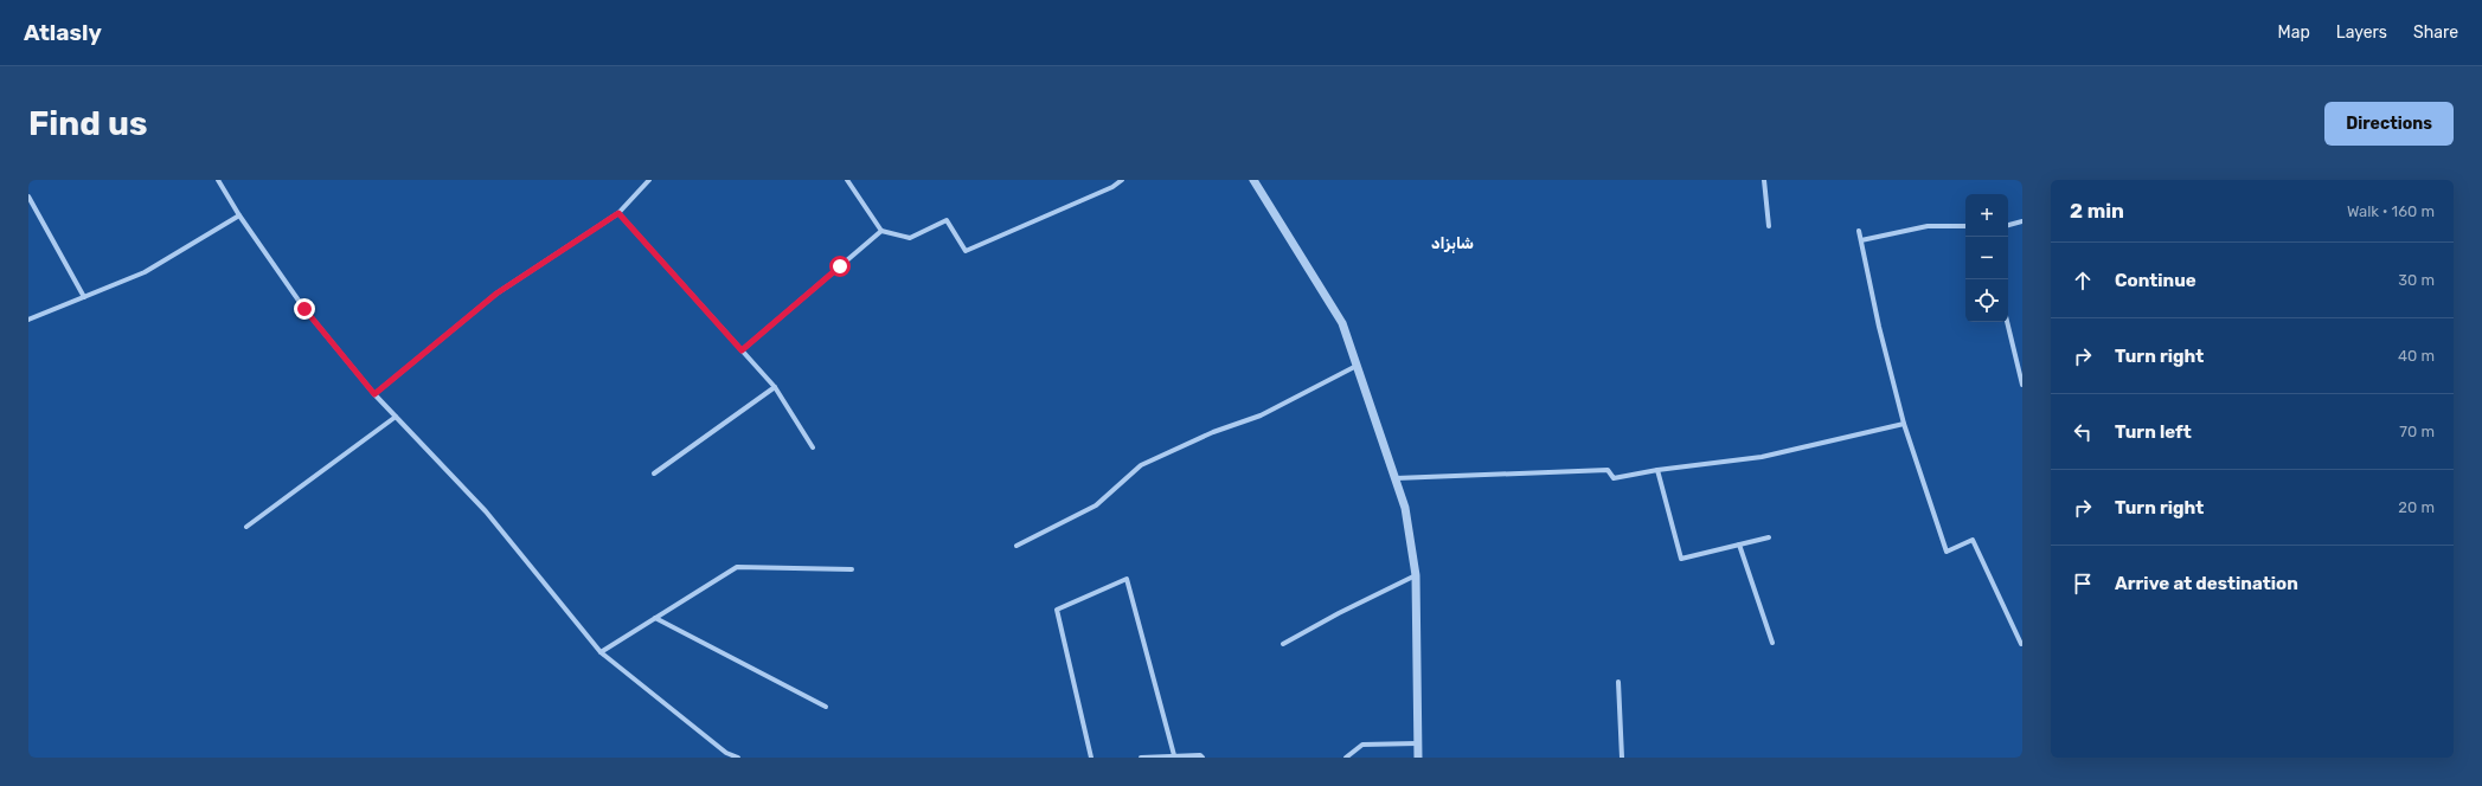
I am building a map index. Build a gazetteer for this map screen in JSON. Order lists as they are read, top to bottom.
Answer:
{
  "districts": ["شاہزاد"],
  "page": {
    "header": "Atlasly",
    "nav": ["Map", "Layers", "Share"],
    "buttons": "Directions",
    "title": "Find us",
    "heading": ["2 min", "Walk · 160 m"],
    "map_buttons": ["+", "−"],
    "list": [
      ["Continue", "30 m"],
      ["Turn right", "40 m"],
      ["Turn left", "70 m"],
      ["Turn right", "20 m"],
      "Arrive at destination"
    ]
  }
}
